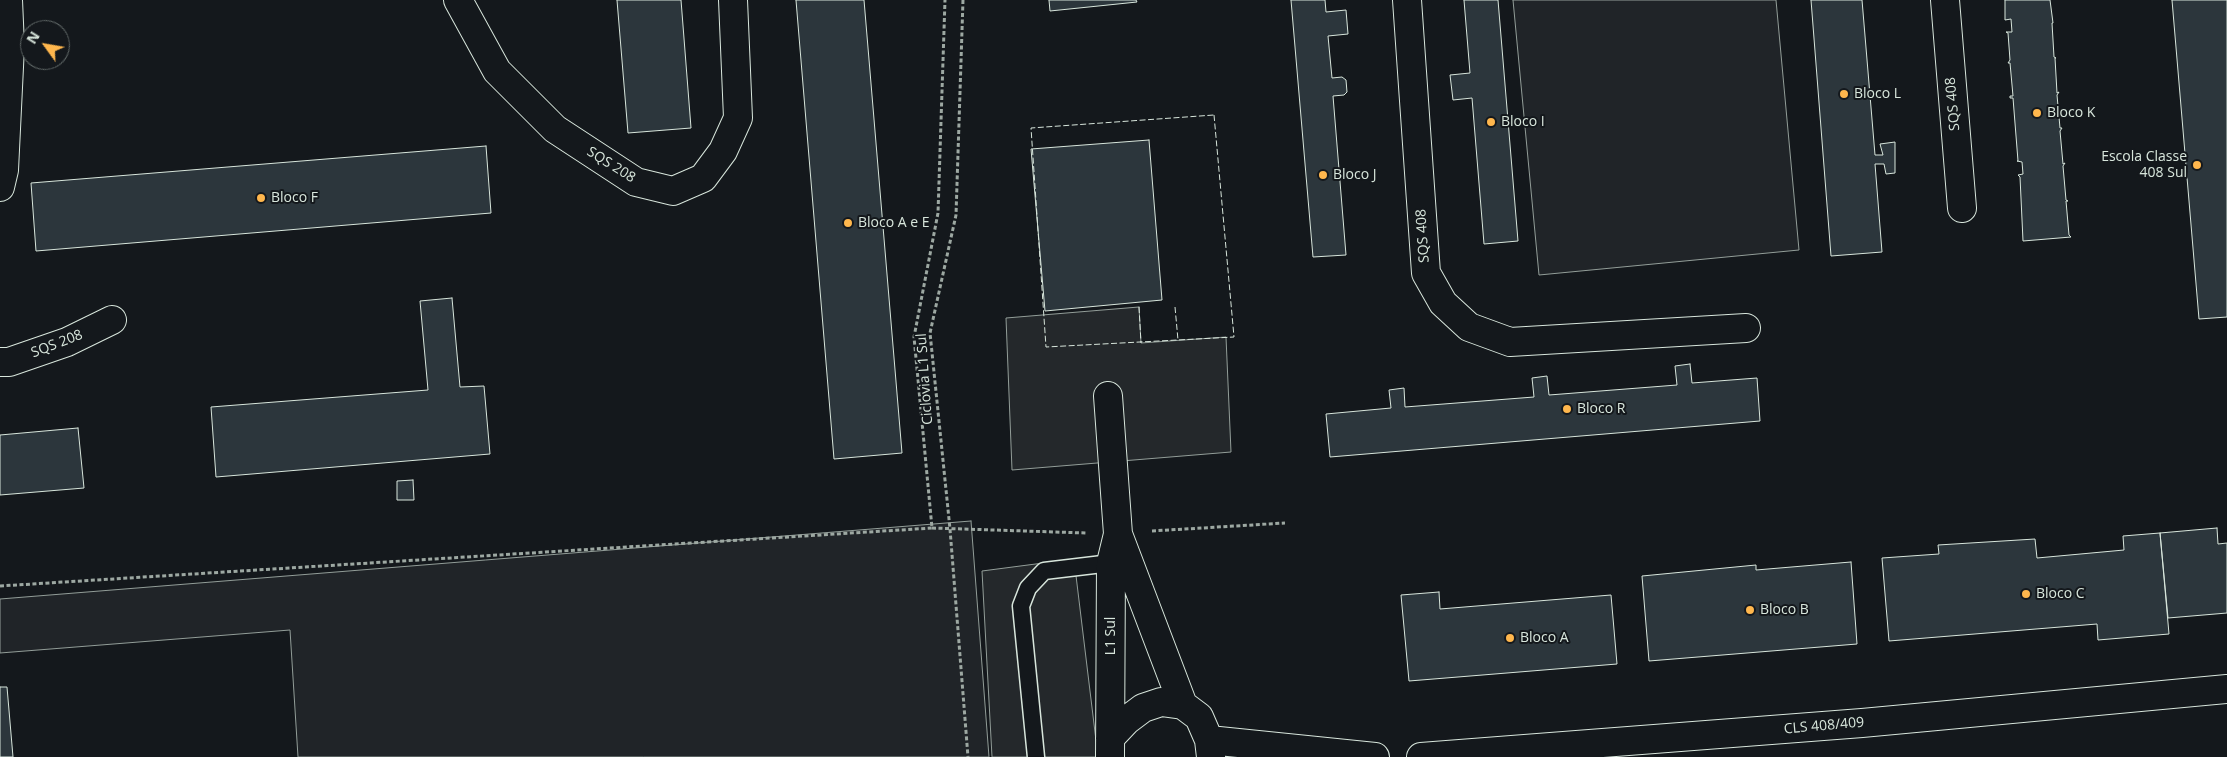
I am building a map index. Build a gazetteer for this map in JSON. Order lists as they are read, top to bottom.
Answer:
{
  "streets": {
    "street": [
      "SQS 408",
      "SQS 208",
      "L1 Sul",
      "CLS 408/409"
    ],
    "path": ["Ciclovia L1 Sul"]
  },
  "places": [
    "Bloco L",
    "Bloco K",
    "Bloco I",
    "Escola Classe 408 Sul",
    "Bloco J",
    "Bloco F",
    "Bloco A e E",
    "Bloco R",
    "Bloco C",
    "Bloco B",
    "Bloco A"
  ],
  "north": "top left"
}
